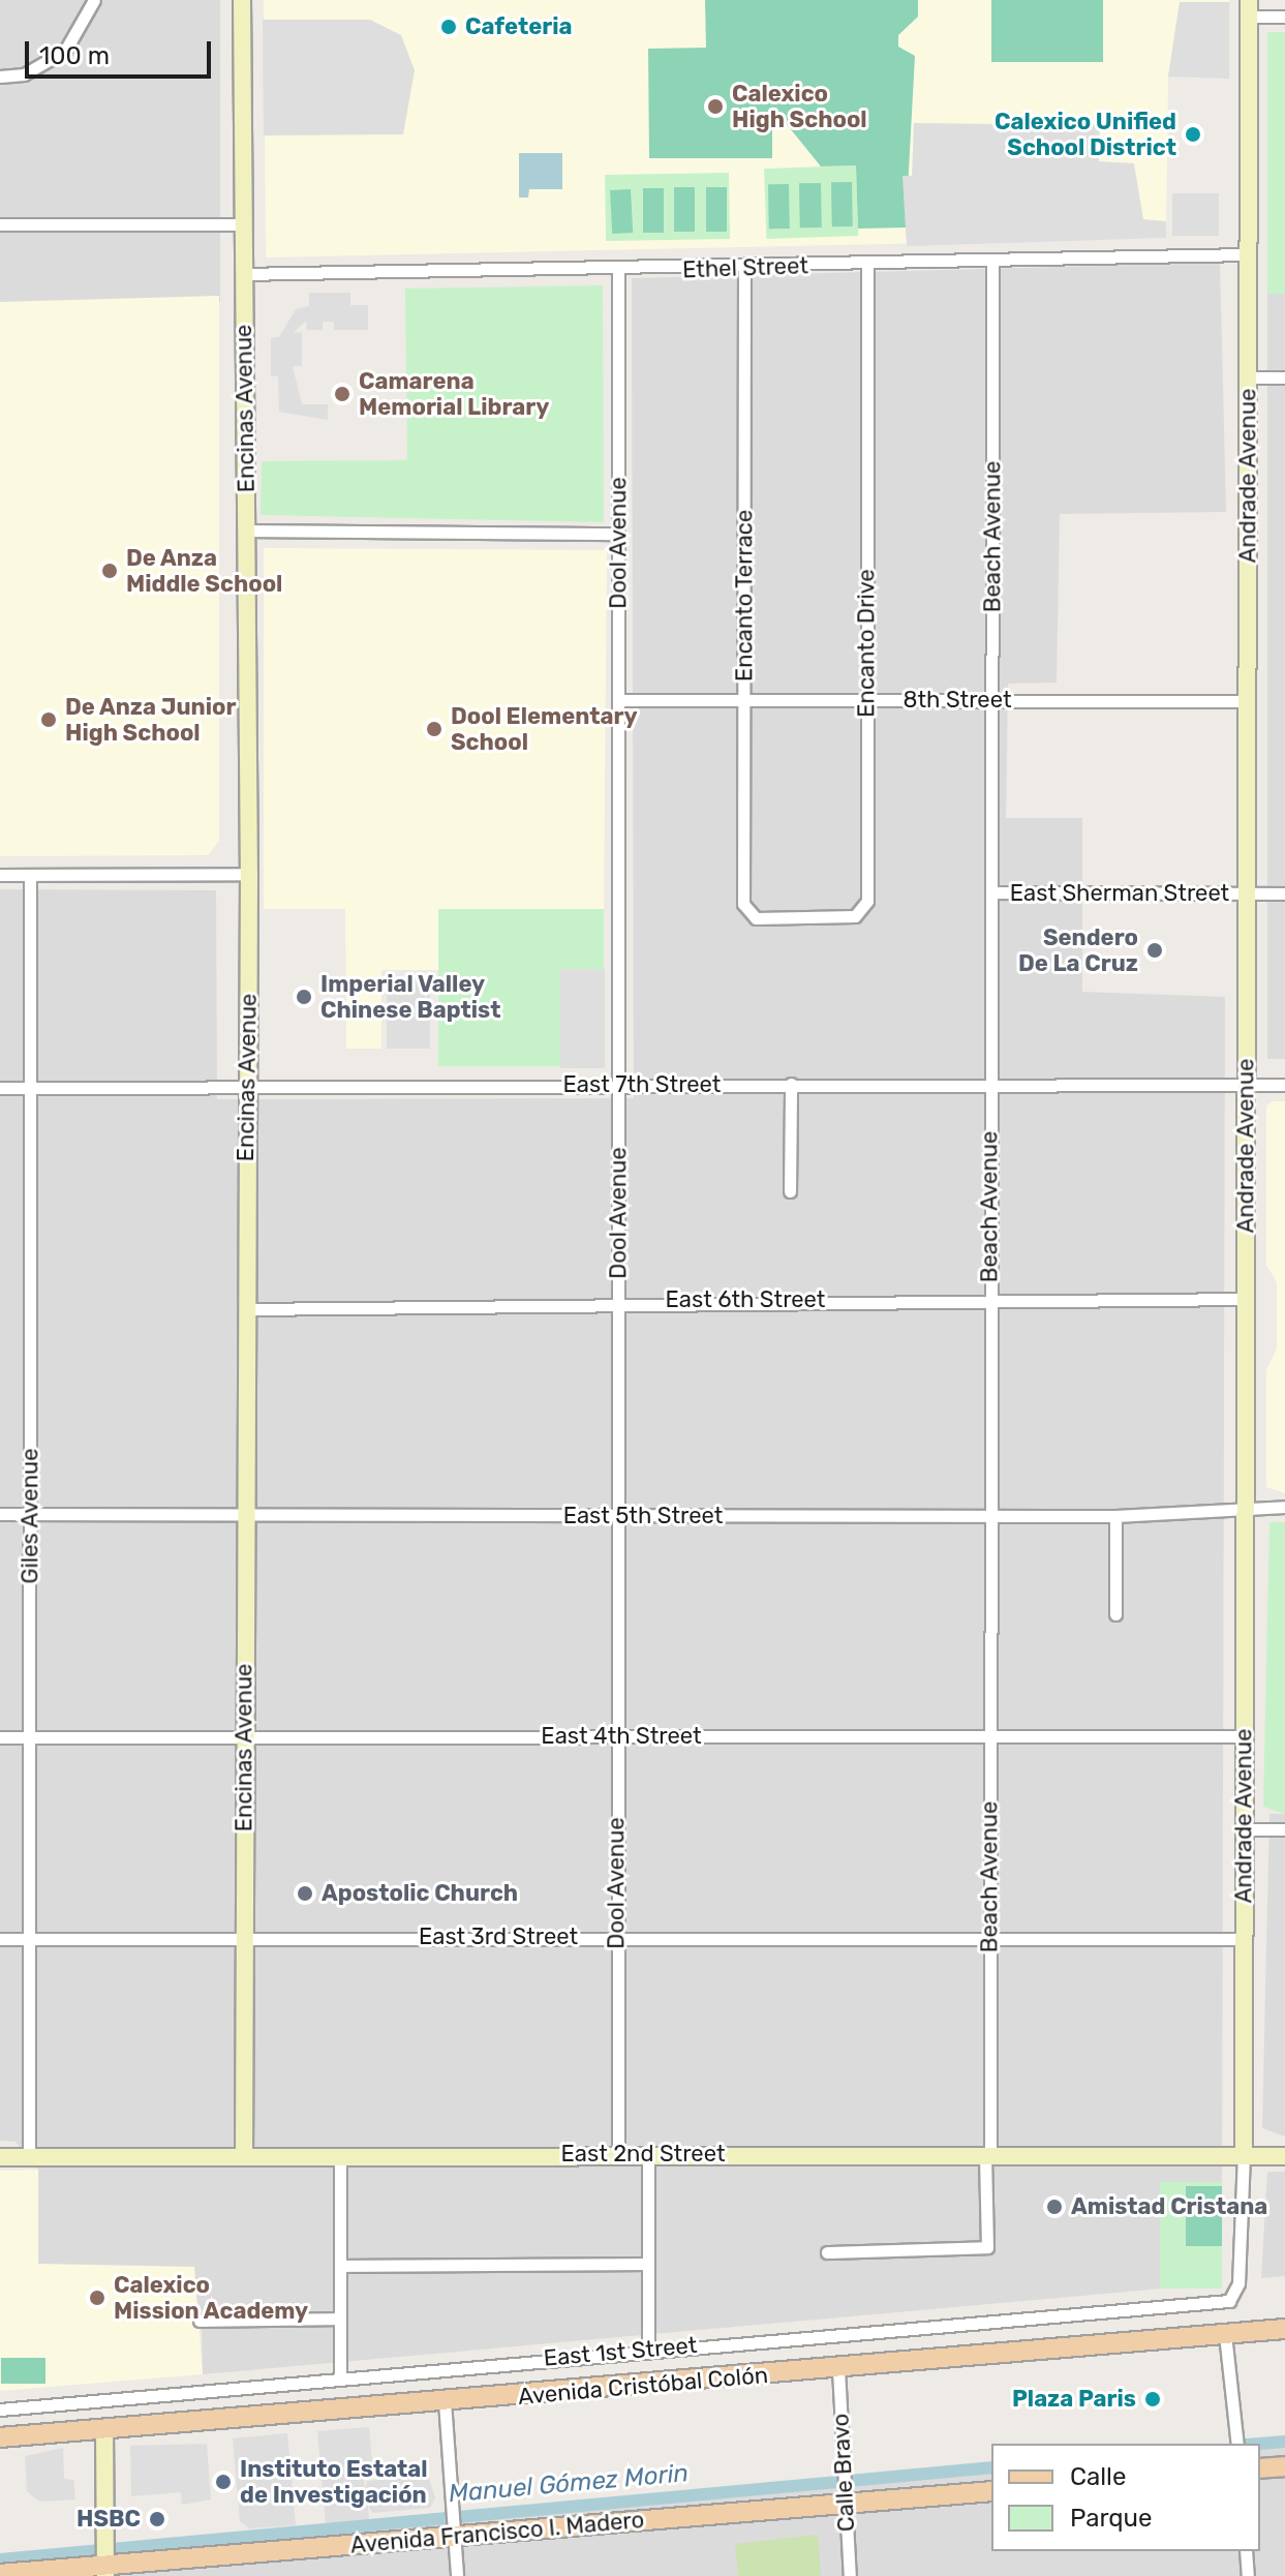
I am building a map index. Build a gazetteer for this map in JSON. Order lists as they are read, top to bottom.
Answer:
{
  "streets": {
    "main road": ["Avenida Cristóbal Colón", "Avenida Francisco I. Madero"],
    "street": [
      "Ethel Street",
      "Encinas Avenue",
      "Andrade Avenue",
      "Beach Avenue",
      "Dool Avenue",
      "Encanto Terrace",
      "Encanto Drive",
      "8th Street",
      "East Sherman Street",
      "East 7th Street",
      "East 6th Street",
      "Giles Avenue",
      "East 5th Street",
      "East 4th Street",
      "East 3rd Street",
      "East 2nd Street",
      "East 1st Street",
      "Calle Bravo"
    ]
  },
  "crossings": [
    ["Ethel Street", "Encinas Avenue"],
    ["Ethel Street", "Andrade Avenue"],
    ["Ethel Street", "Beach Avenue"],
    ["Ethel Street", "Dool Avenue"],
    ["Ethel Street", "Encanto Terrace"],
    ["Ethel Street", "Encanto Drive"],
    ["Encinas Avenue", "East 7th Street"],
    ["Encinas Avenue", "East 6th Street"],
    ["Encinas Avenue", "East 5th Street"],
    ["Encinas Avenue", "East 4th Street"],
    ["Encinas Avenue", "East 3rd Street"],
    ["Encinas Avenue", "East 2nd Street"],
    ["Andrade Avenue", "8th Street"],
    ["Andrade Avenue", "East Sherman Street"],
    ["Andrade Avenue", "East 7th Street"],
    ["Andrade Avenue", "East 6th Street"],
    ["Andrade Avenue", "East 5th Street"],
    ["Andrade Avenue", "East 4th Street"],
    ["Andrade Avenue", "East 3rd Street"],
    ["Andrade Avenue", "East 2nd Street"],
    ["Andrade Avenue", "East 1st Street"],
    ["Beach Avenue", "8th Street"],
    ["Beach Avenue", "East Sherman Street"],
    ["Beach Avenue", "East 7th Street"],
    ["Beach Avenue", "East 6th Street"],
    ["Beach Avenue", "East 5th Street"],
    ["Beach Avenue", "East 4th Street"],
    ["Beach Avenue", "East 3rd Street"],
    ["Beach Avenue", "East 2nd Street"],
    ["Dool Avenue", "8th Street"],
    ["Dool Avenue", "East 7th Street"],
    ["Dool Avenue", "East 6th Street"],
    ["Dool Avenue", "East 5th Street"],
    ["Dool Avenue", "East 4th Street"],
    ["Dool Avenue", "East 3rd Street"],
    ["Dool Avenue", "East 2nd Street"],
    ["Encanto Terrace", "Encanto Drive"],
    ["Encanto Terrace", "8th Street"],
    ["Encanto Drive", "8th Street"],
    ["East 7th Street", "Giles Avenue"],
    ["Giles Avenue", "East 5th Street"],
    ["Giles Avenue", "East 4th Street"],
    ["Giles Avenue", "East 3rd Street"],
    ["Giles Avenue", "East 2nd Street"],
    ["Avenida Cristóbal Colón", "Calle Bravo"],
    ["Calle Bravo", "Avenida Francisco I. Madero"]
  ],
  "water": ["Manuel Gómez Morin"],
  "places": [
    "Cafeteria",
    "Calexico High School",
    "Calexico Unified School District",
    "Camarena Memorial Library",
    "De Anza Middle School",
    "De Anza Junior High School",
    "Dool Elementary School",
    "Sendero De La Cruz",
    "Imperial Valley Chinese Baptist",
    "Apostolic Church",
    "Amistad Cristana",
    "Calexico Mission Academy",
    "Plaza Paris",
    "Instituto Estatal de Investigación",
    "HSBC"
  ],
  "legend": ["Calle", "Parque"],
  "scale_bar": "100 m"
}
